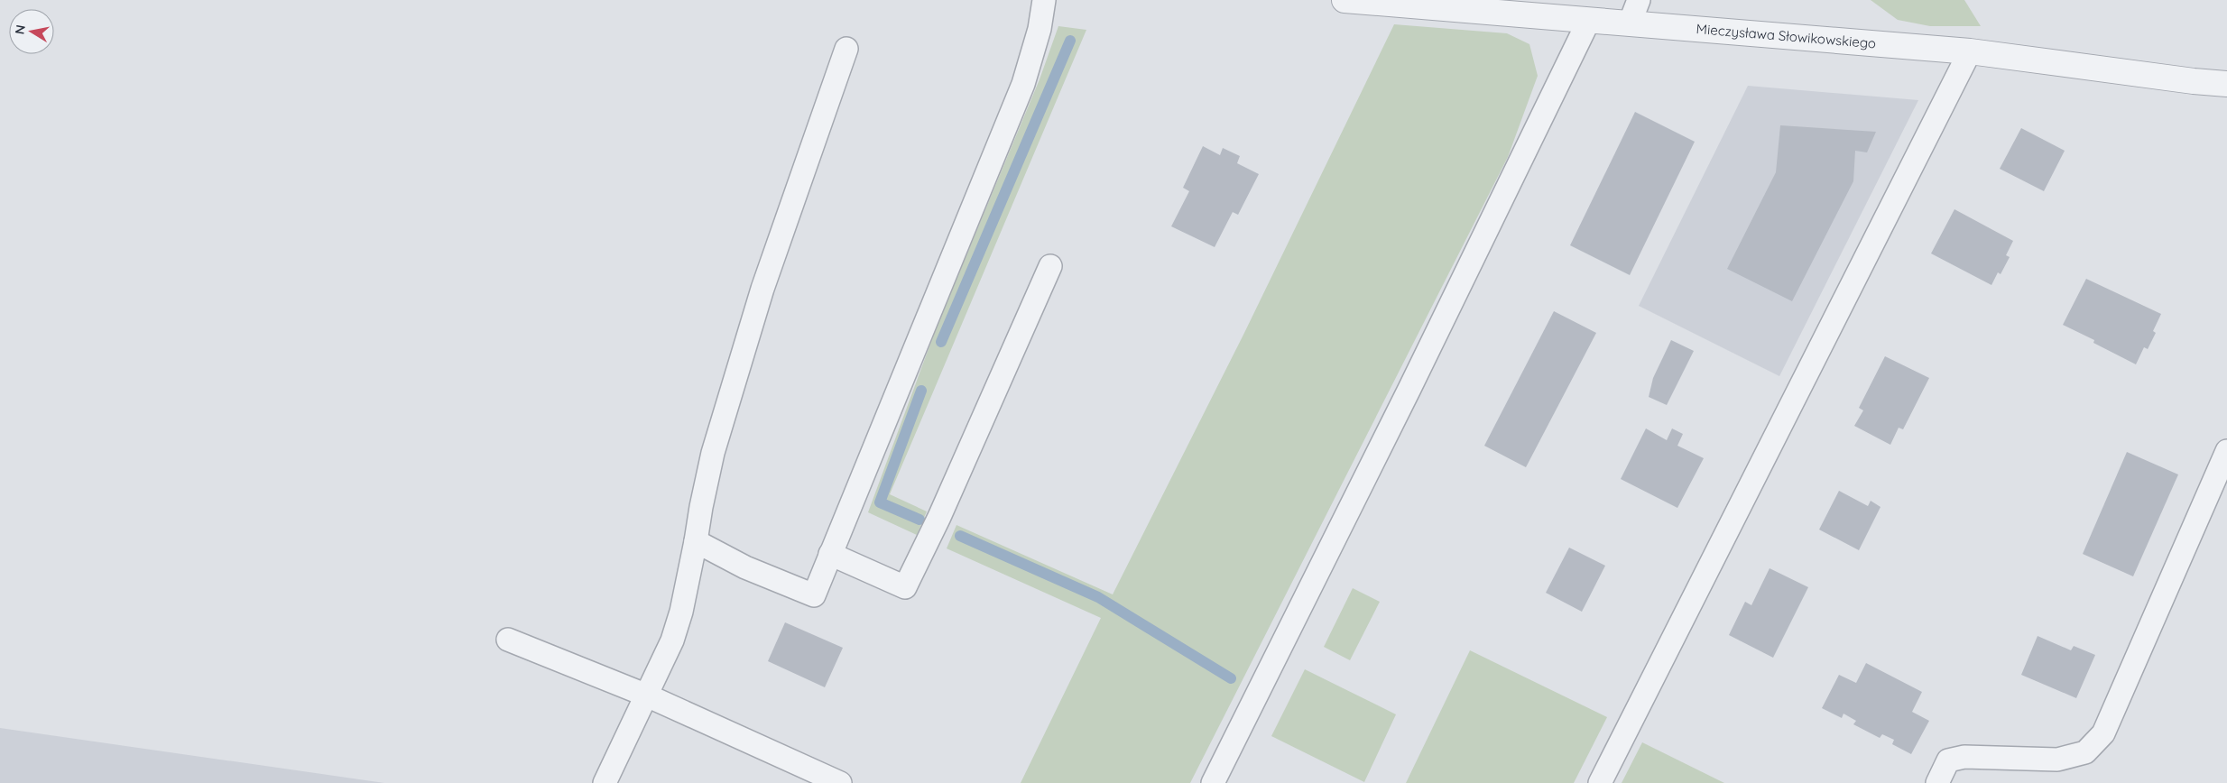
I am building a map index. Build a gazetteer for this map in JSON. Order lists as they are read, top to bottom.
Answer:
{
  "streets": {
    "street": ["Mieczysława Słowikowskiego"]
  },
  "north": "left"
}
